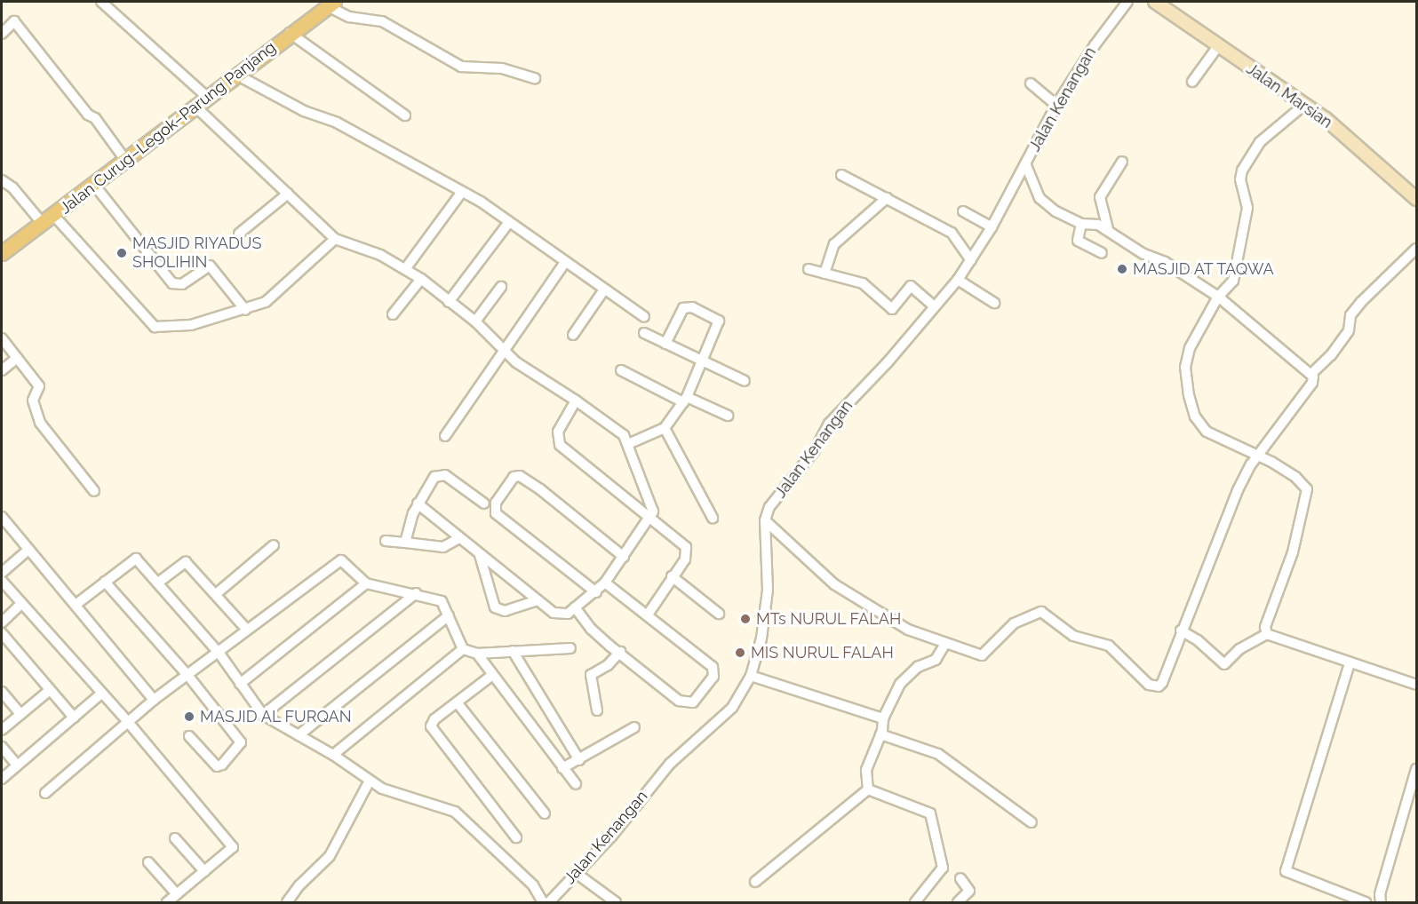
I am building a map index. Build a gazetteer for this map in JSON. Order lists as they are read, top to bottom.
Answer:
{
  "streets": {
    "main road": ["Jalan Curug–Legok–Parung Panjang"],
    "street": ["Jalan Marsian", "Jalan Kenangan"]
  },
  "places": [
    "MASJID RIYADUS SHOLIHIN",
    "MASJID AT TAQWA",
    "MTs NURUL FALAH",
    "MIS NURUL FALAH",
    "MASJID AL FURQAN"
  ]
}
